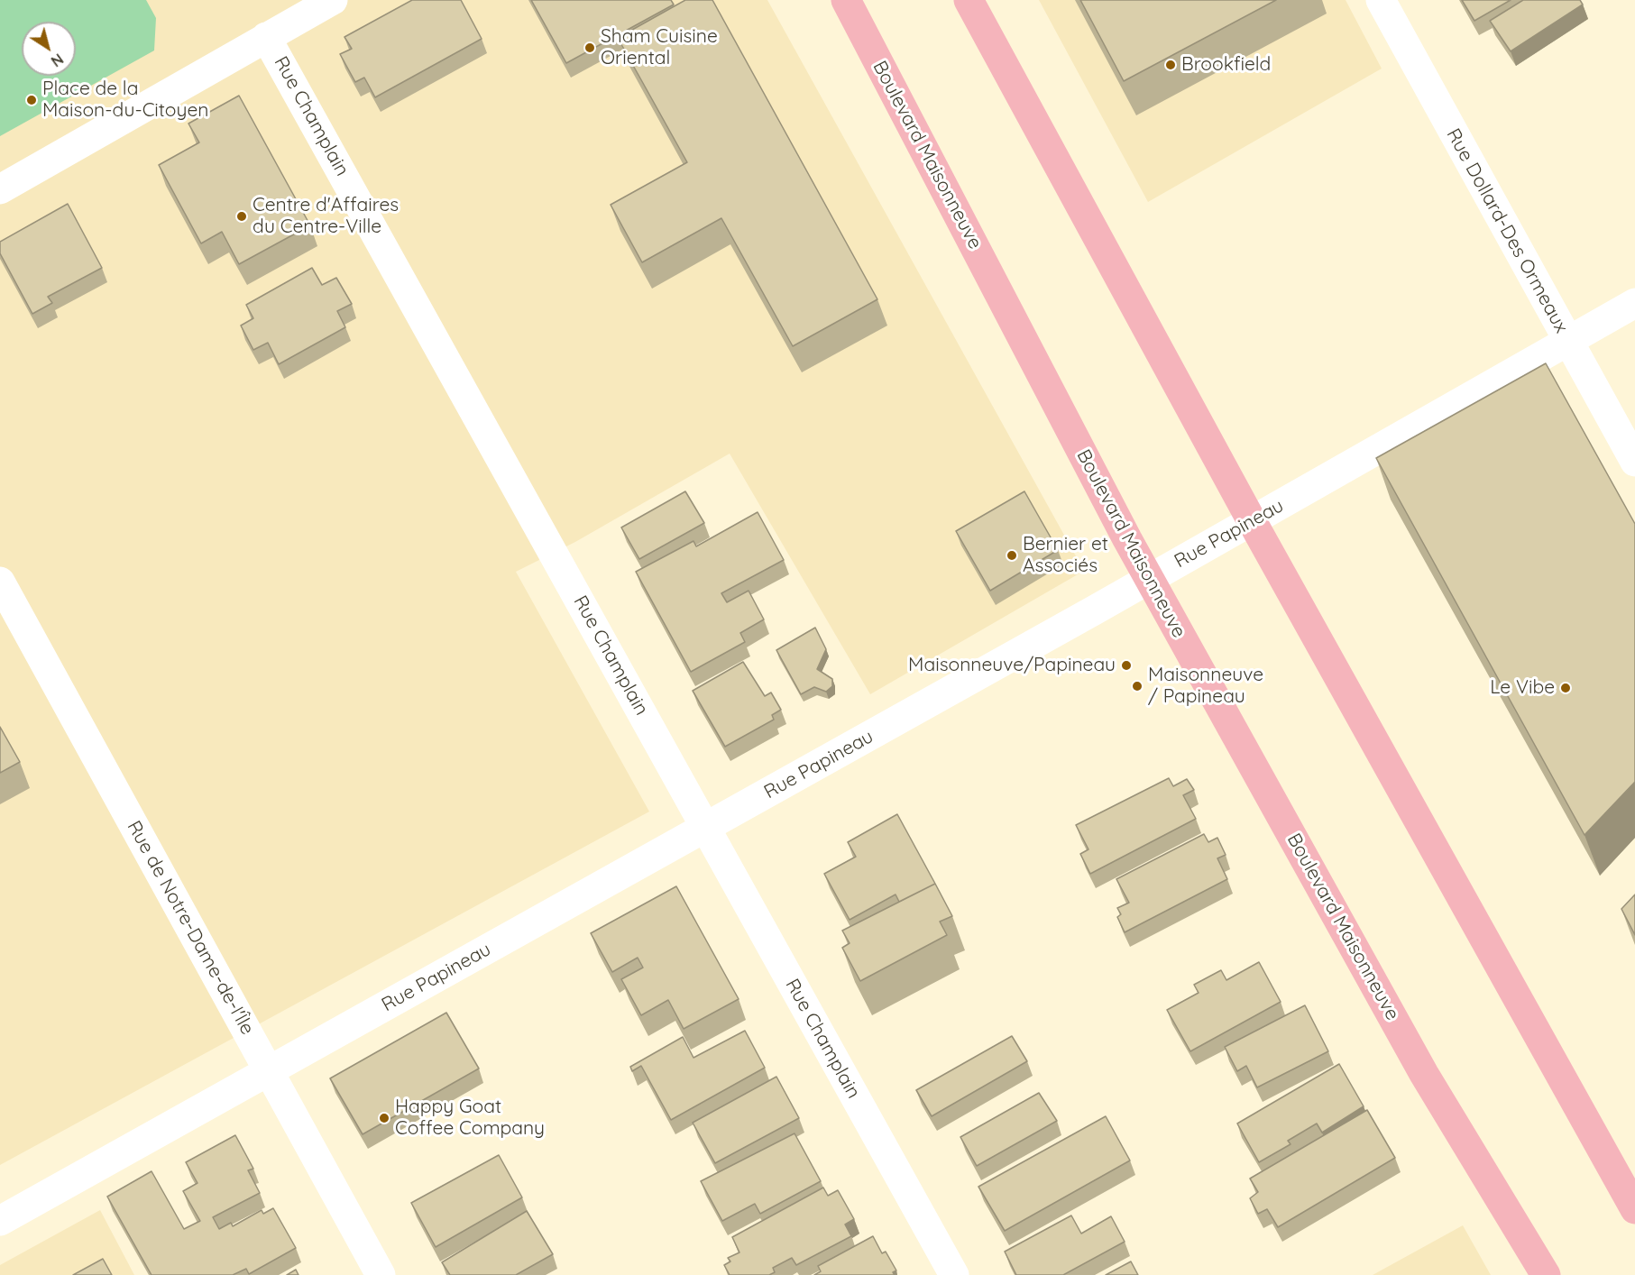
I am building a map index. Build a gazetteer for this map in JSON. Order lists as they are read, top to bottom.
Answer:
{
  "streets": {
    "main road": ["Boulevard Maisonneuve"],
    "street": [
      "Rue Champlain",
      "Rue Dollard-Des Ormeaux",
      "Rue Papineau",
      "Rue de Notre-Dame-de-I'Île"
    ]
  },
  "crossings": [
    ["Rue Champlain", "Rue Papineau"],
    ["Boulevard Maisonneuve", "Rue Papineau"],
    ["Rue Dollard-Des Ormeaux", "Rue Papineau"],
    ["Rue Papineau", "Rue de Notre-Dame-de-I'Île"]
  ],
  "places": [
    "Sham Cuisine Oriental",
    "Brookfield",
    "Place de la Maison-du-Citoyen",
    "Centre d'Affaires du Centre-Ville",
    "Bernier et Associés",
    "Maisonneuve/Papineau",
    "Maisonneuve / Papineau",
    "Le Vibe",
    "Happy Goat Coffee Company"
  ],
  "north": "bottom right"
}
